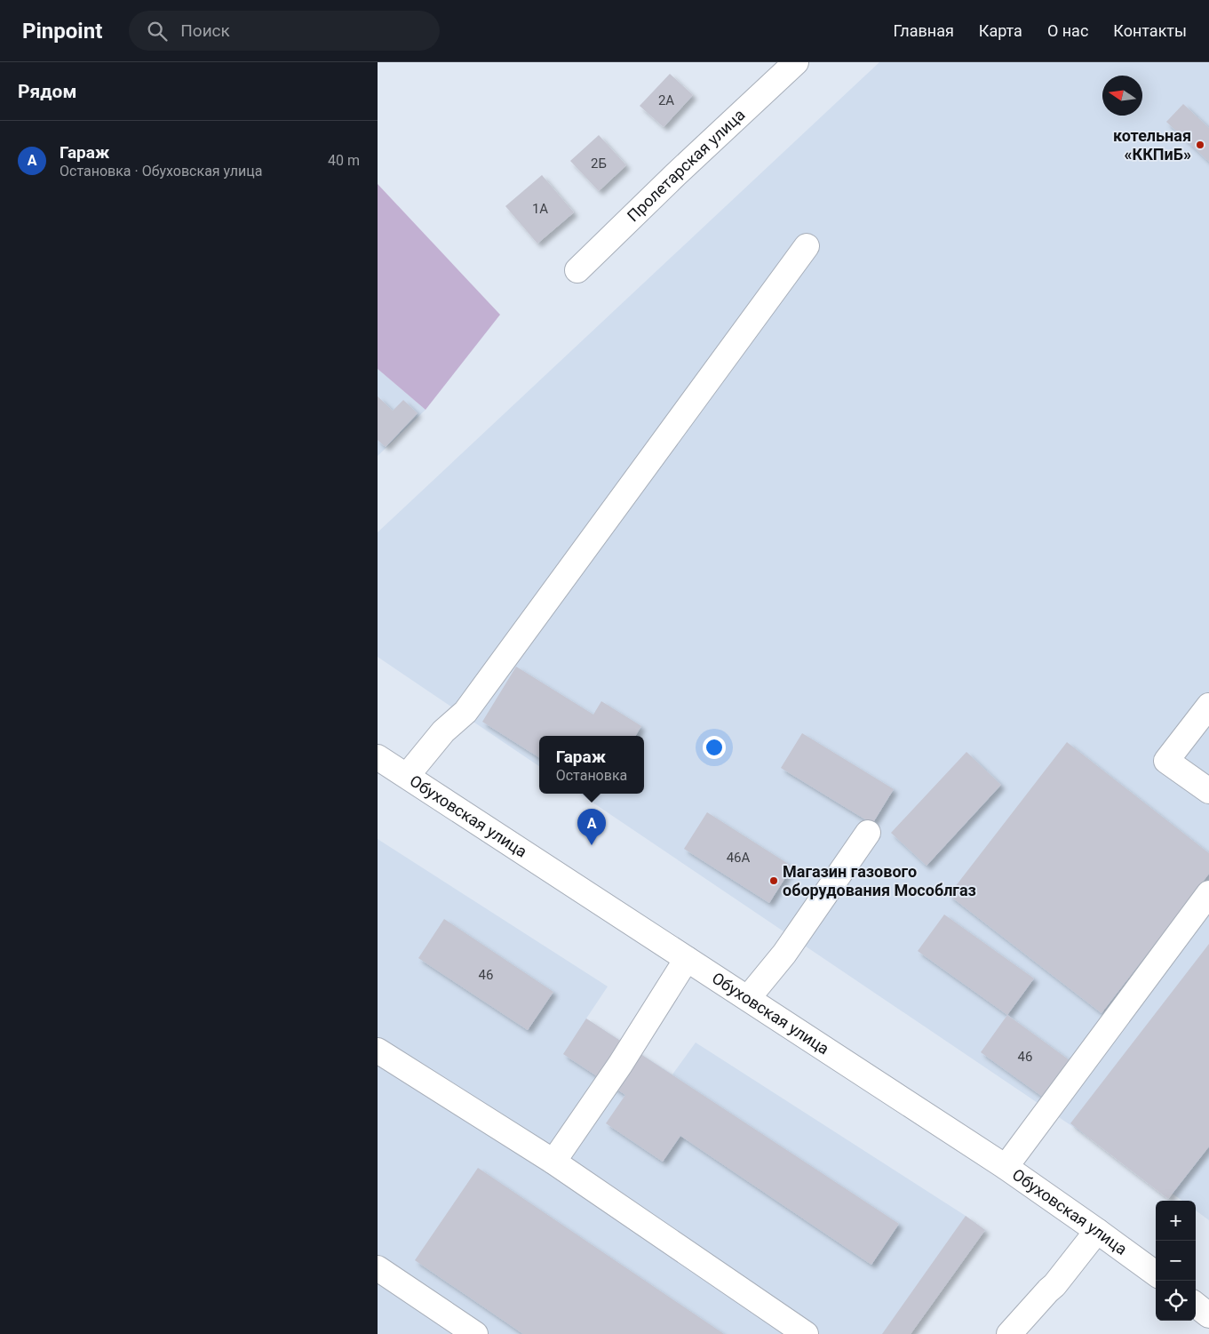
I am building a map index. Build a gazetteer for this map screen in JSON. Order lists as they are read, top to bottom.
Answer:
{
  "streets": {
    "main road": ["Пролетарская улица", "Обуховская улица"]
  },
  "places": ["котельная «ККПиБ»", "Магазин газового оборудования Мособлгаз"],
  "house_numbers": [
    "2А",
    "2Б",
    "1А",
    "46А",
    "46",
    "46"
  ],
  "north": "left",
  "page": {
    "header": "Pinpoint",
    "search": "Поиск",
    "nav": [
      "Главная",
      "Карта",
      "О нас",
      "Контакты"
    ],
    "heading": "Рядом",
    "list": [
      {
        "mark": "A",
        "name": "Гараж",
        "note": "Остановка · Обуховская улица",
        "value": "40 m"
      }
    ],
    "popup": ["Гараж", "Остановка"],
    "pins": "A",
    "map_buttons": ["+", "−"]
  }
}
